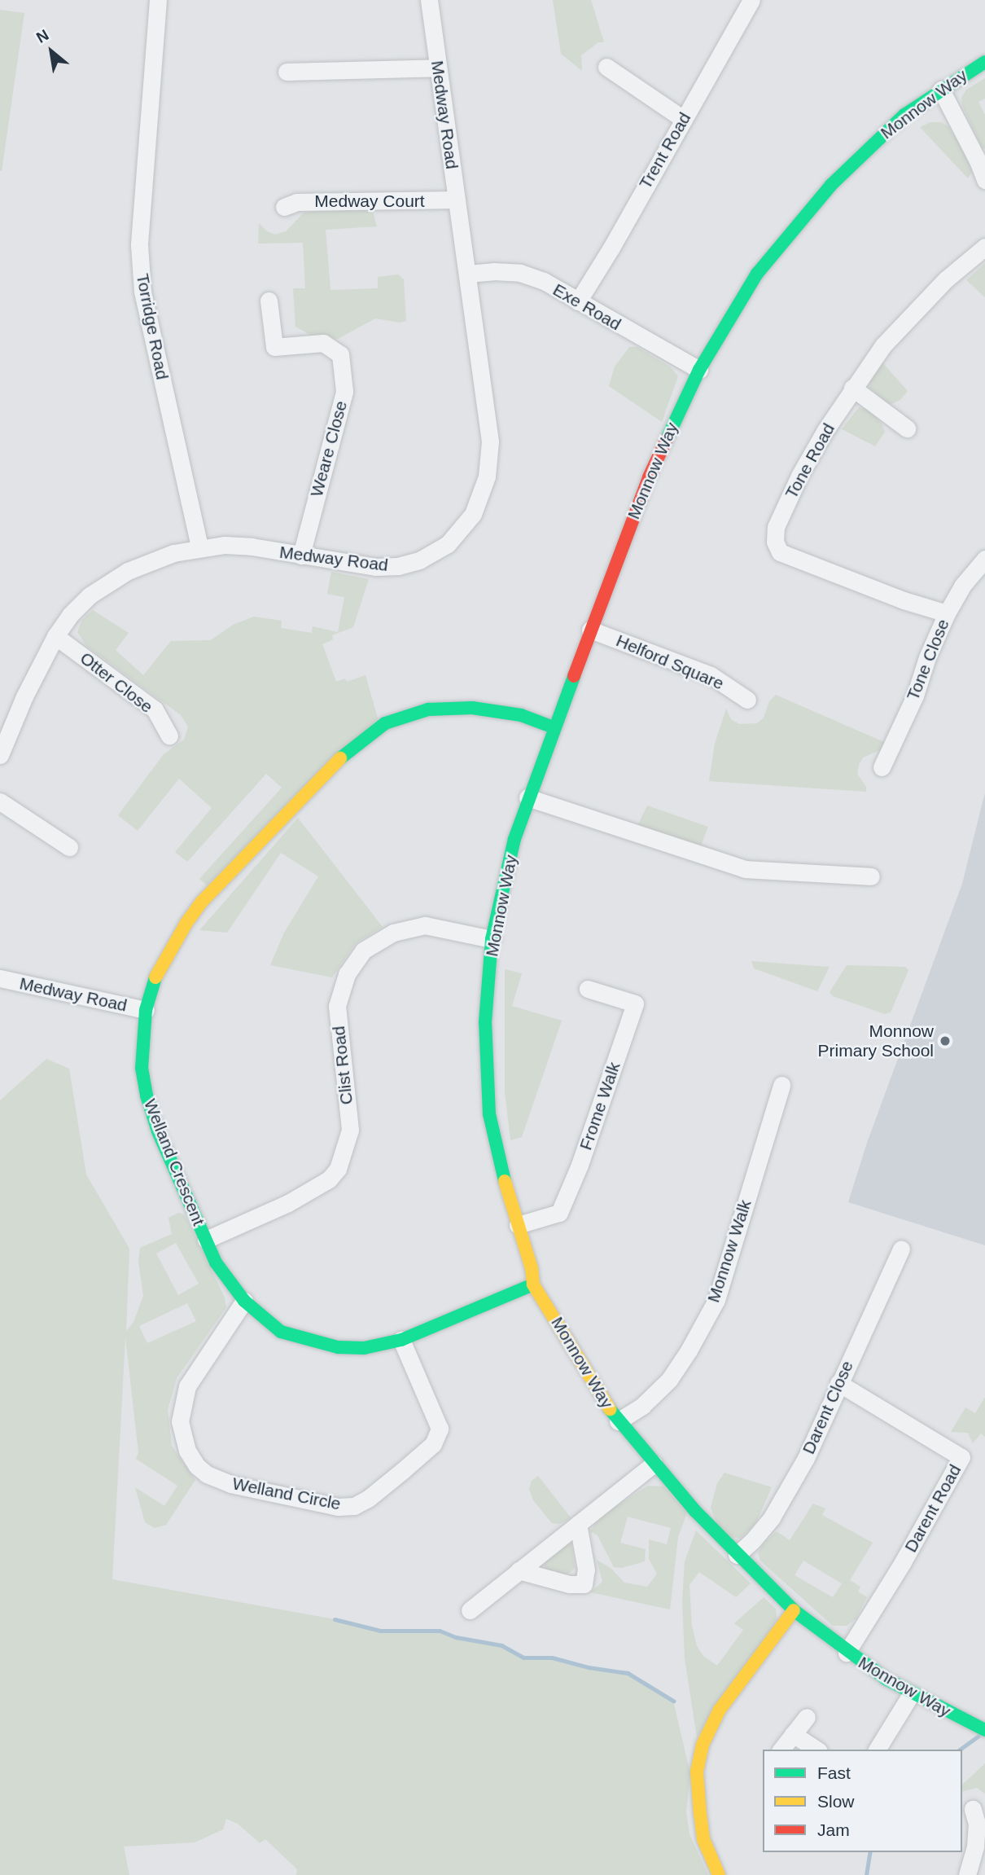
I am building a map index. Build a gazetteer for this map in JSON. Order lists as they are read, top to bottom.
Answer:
{
  "streets": {
    "street": [
      "Monnow Way",
      "Medway Road",
      "Trent Road",
      "Medway Court",
      "Exe Road",
      "Torridge Road",
      "Weare Close",
      "Tone Road",
      "Tone Close",
      "Helford Square",
      "Otter Close",
      "Clist Road",
      "Frome Walk",
      "Welland Crescent",
      "Monnow Walk",
      "Darent Close",
      "Welland Circle",
      "Darent Road"
    ]
  },
  "crossings": [
    ["Monnow Way", "Exe Road"],
    ["Monnow Way", "Helford Square"],
    ["Monnow Way", "Clist Road"],
    ["Monnow Way", "Frome Walk"],
    ["Monnow Way", "Welland Crescent"],
    ["Monnow Way", "Monnow Walk"],
    ["Monnow Way", "Darent Close"],
    ["Monnow Way", "Darent Road"],
    ["Medway Road", "Medway Court"],
    ["Medway Road", "Exe Road"],
    ["Medway Road", "Torridge Road"],
    ["Medway Road", "Weare Close"],
    ["Medway Road", "Otter Close"],
    ["Medway Road", "Welland Crescent"],
    ["Trent Road", "Exe Road"],
    ["Tone Road", "Tone Close"],
    ["Clist Road", "Welland Crescent"],
    ["Welland Crescent", "Welland Circle"],
    ["Darent Close", "Darent Road"]
  ],
  "places": ["Monnow Primary School"],
  "legend": ["Fast", "Slow", "Jam"],
  "north": "top left"
}
